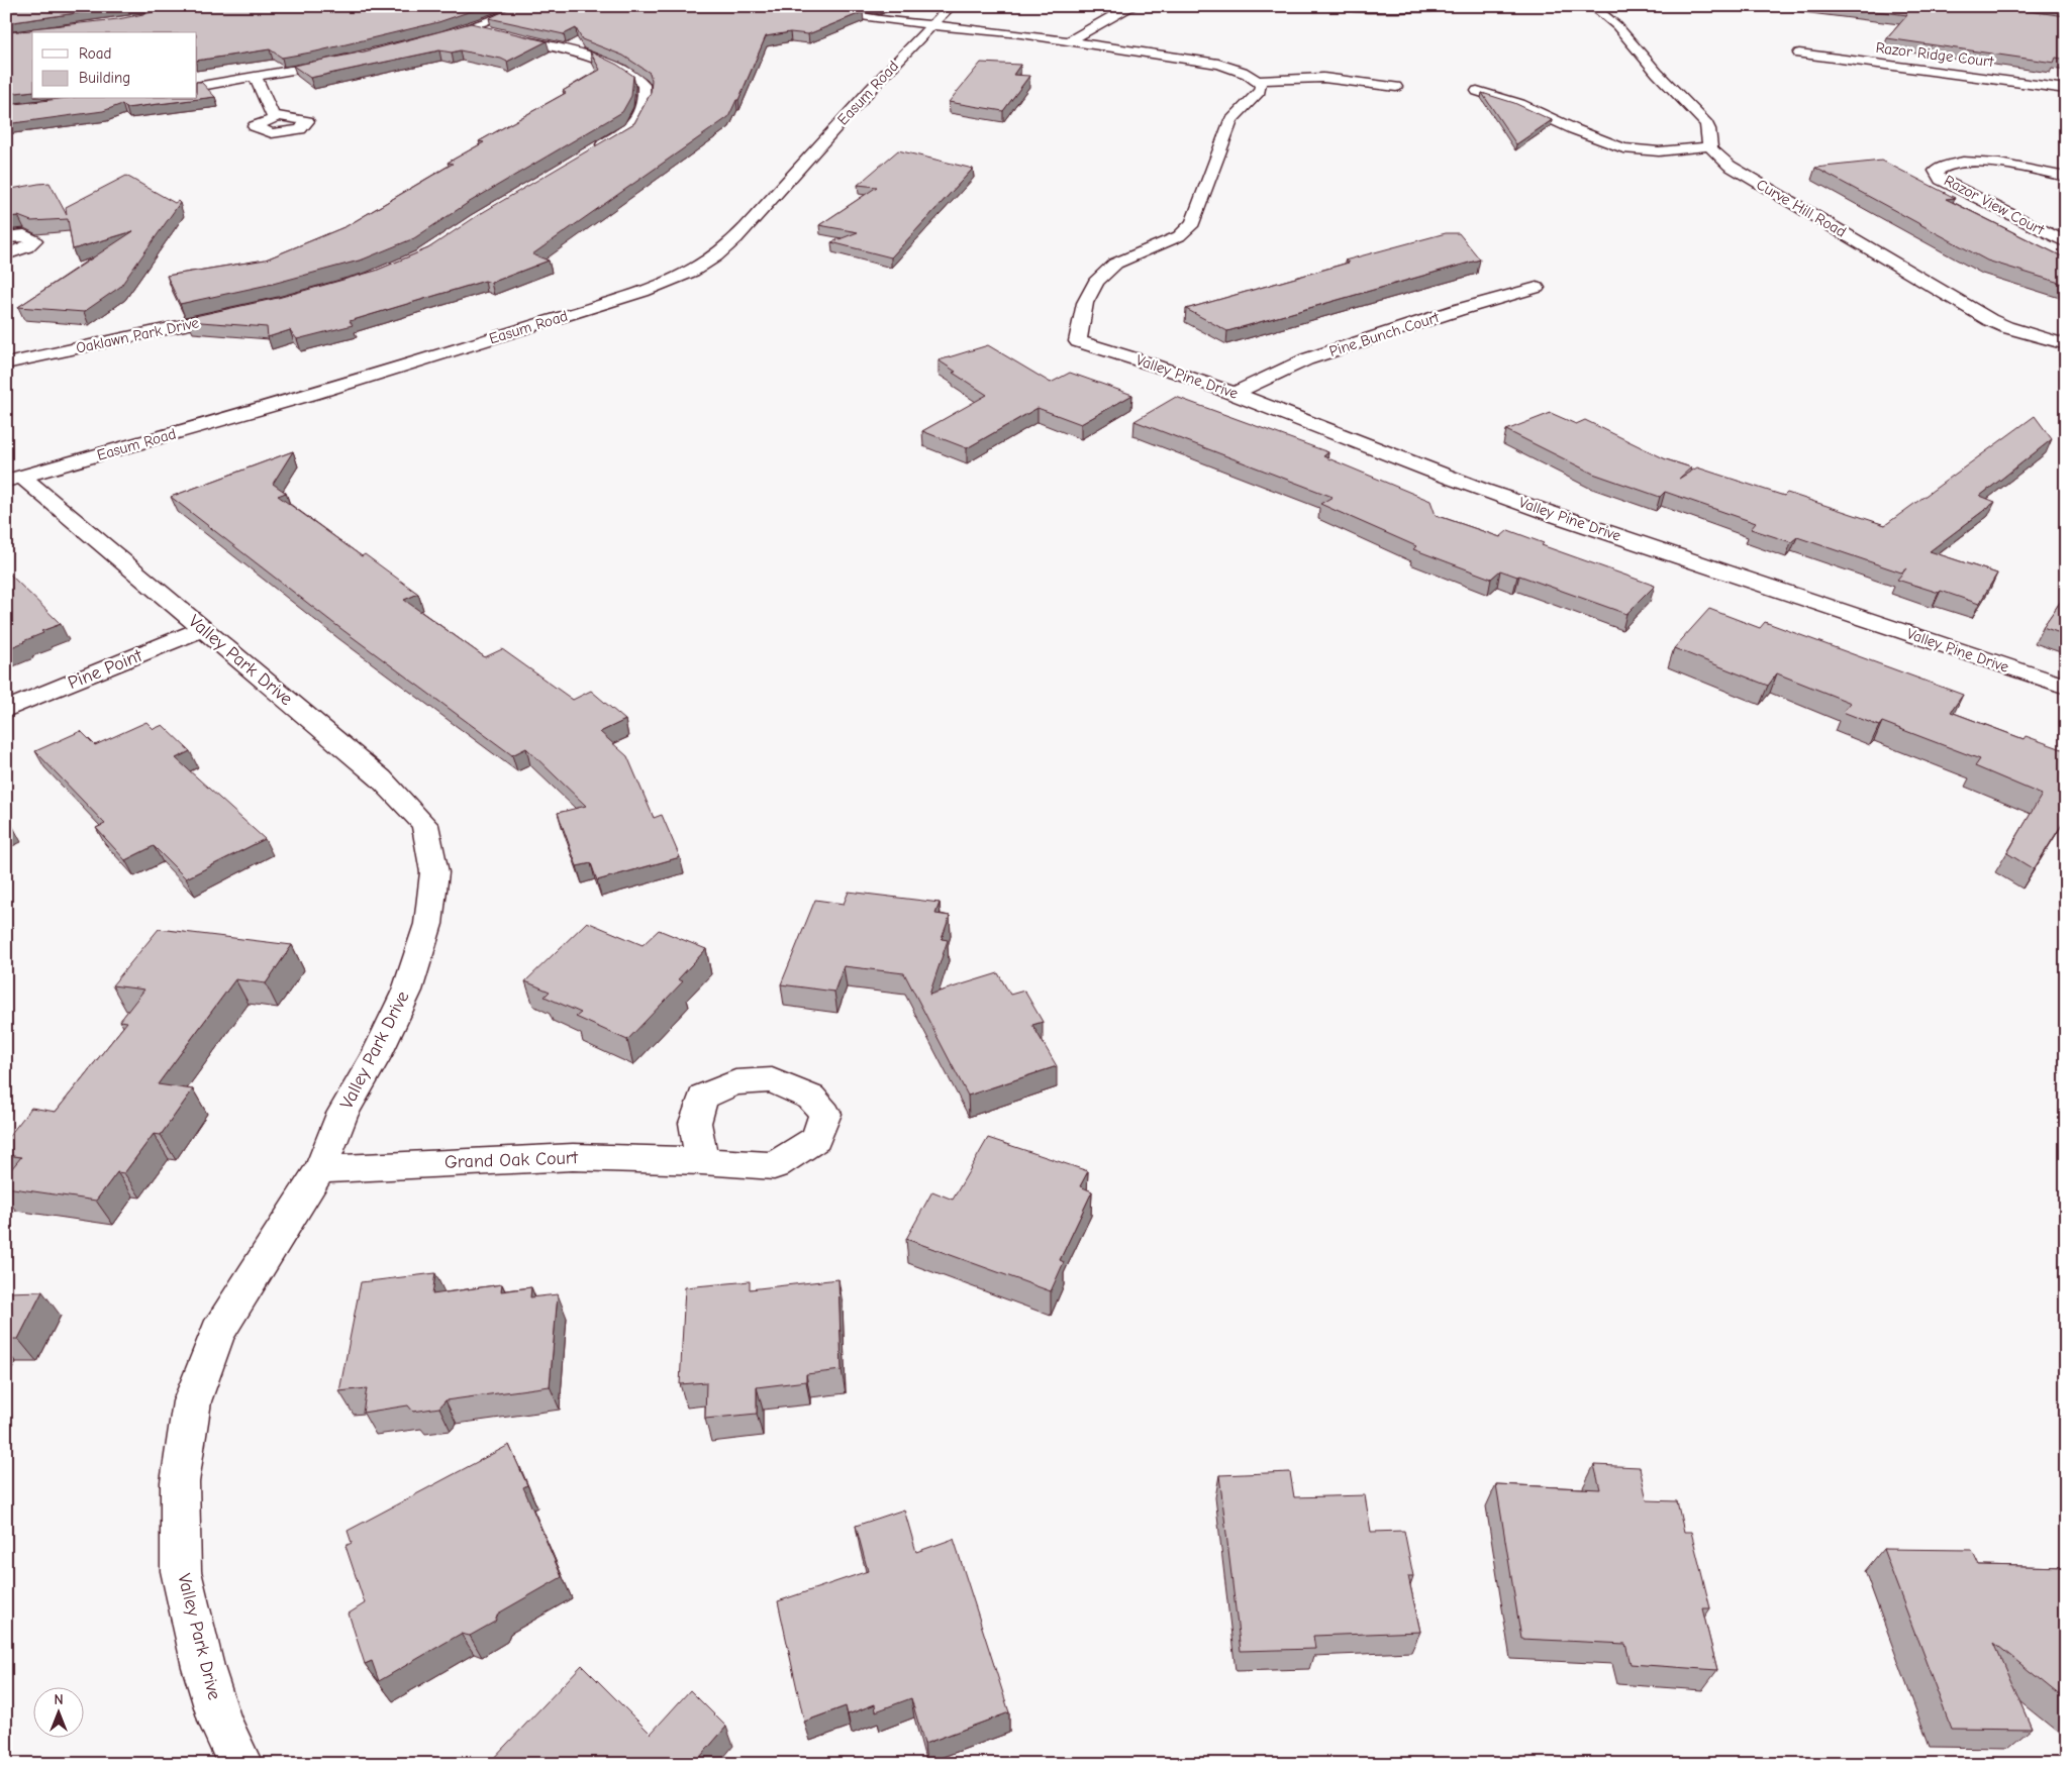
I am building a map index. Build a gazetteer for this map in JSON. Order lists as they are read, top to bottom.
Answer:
{
  "streets": {
    "street": [
      "Razor Ridge Court",
      "Easum Road",
      "Razor View Court",
      "Curve Hill Road",
      "Pine Bunch Court",
      "Oaklawn Park Drive",
      "Valley Pine Drive",
      "Valley Park Drive",
      "Pine Point",
      "Grand Oak Court"
    ]
  },
  "crossings": [
    ["Easum Road", "Valley Park Drive"],
    ["Pine Bunch Court", "Valley Pine Drive"],
    ["Valley Park Drive", "Pine Point"],
    ["Valley Park Drive", "Grand Oak Court"]
  ],
  "legend": ["Road", "Building"],
  "north": "top"
}
